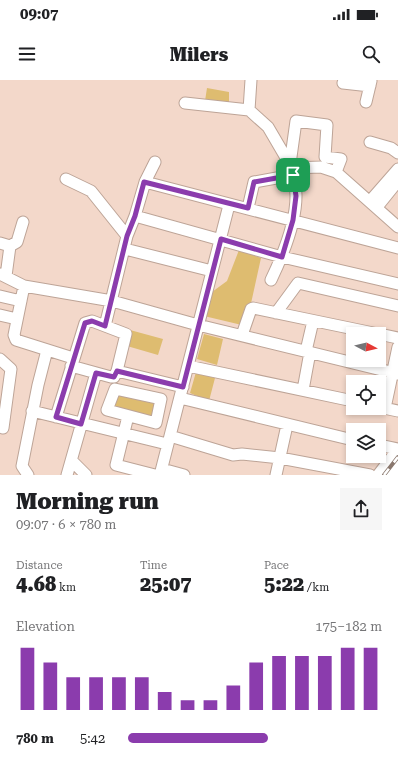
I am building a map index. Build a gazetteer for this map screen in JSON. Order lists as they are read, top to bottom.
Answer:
{
  "north": "right",
  "page": {
    "status": "09:07",
    "header": "Milers",
    "heading": ["Morning run", "09:07 · 6 × 780 m"],
    "stats": [
      ["Distance", "4.68 km"],
      ["Time", "25:07"],
      ["Pace", "5:22 /km"]
    ],
    "chart": ["Elevation", "175–182 m"],
    "list": [
      {
        "name": "780 m",
        "note": "5:42"
      }
    ]
  }
}
